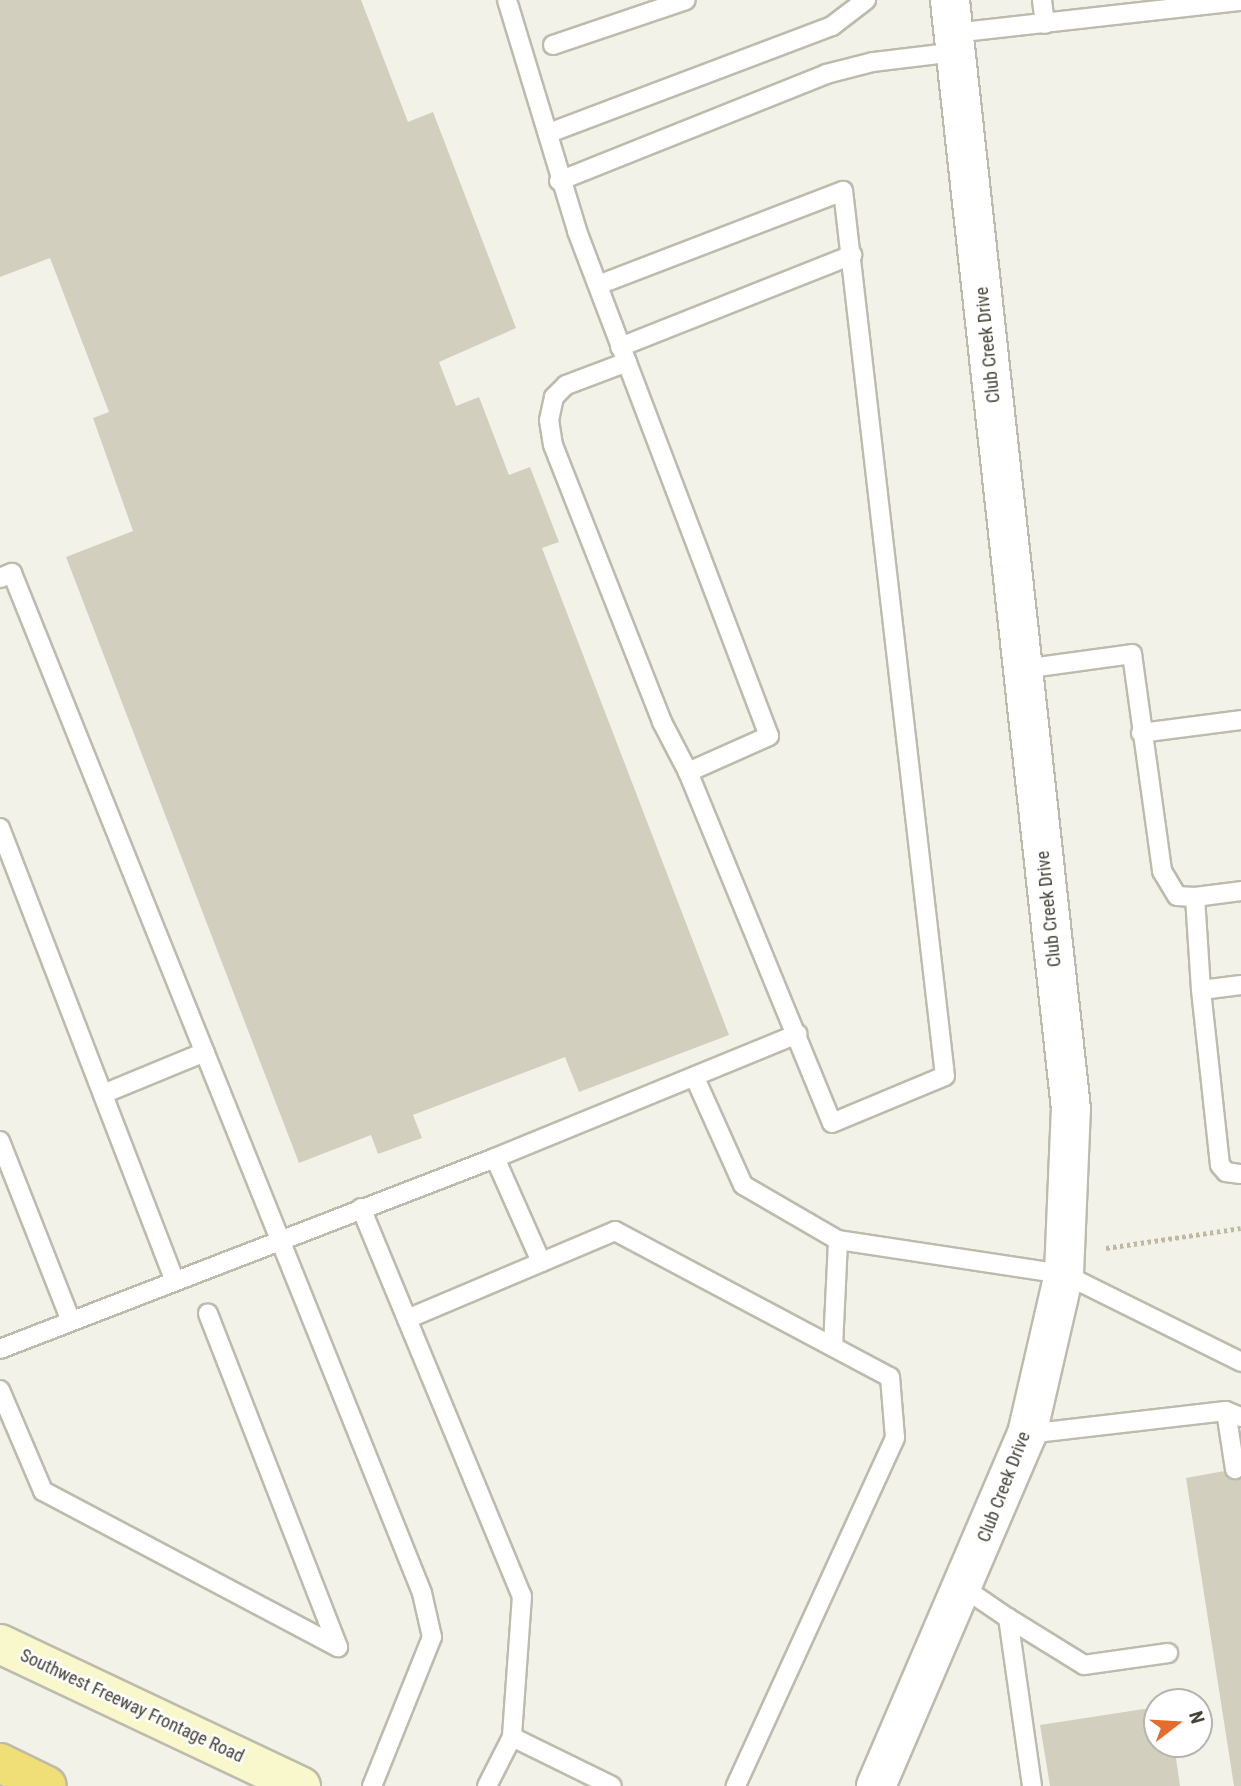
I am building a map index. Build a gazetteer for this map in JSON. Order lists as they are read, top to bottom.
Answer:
{
  "streets": {
    "main road": ["Southwest Freeway Frontage Road"],
    "street": ["Club Creek Drive"]
  },
  "north": "right"
}
